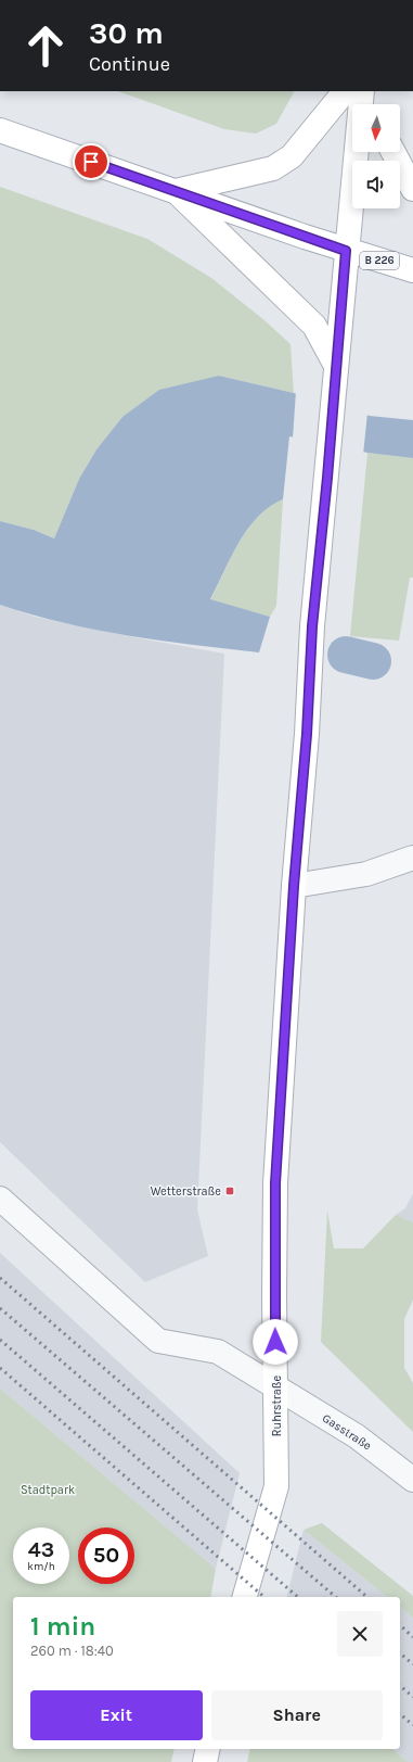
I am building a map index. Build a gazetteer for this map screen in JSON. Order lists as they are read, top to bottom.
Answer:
{
  "streets": {
    "main road": ["B 226", "Ruhrstraße"],
    "street": ["Gasstraße"]
  },
  "crossings": [
    ["B 226", "Ruhrstraße"],
    ["Ruhrstraße", "Gasstraße"]
  ],
  "parks": ["Stadtpark"],
  "places": {
    "transit": ["Wetterstraße"]
  },
  "north": "bottom",
  "page": {
    "turn": ["30 m", "Continue"],
    "speed": "43 km/h",
    "limit": "50",
    "heading": ["1 min", "260 m · 18:40"],
    "buttons": ["Exit", "Share"]
  }
}
